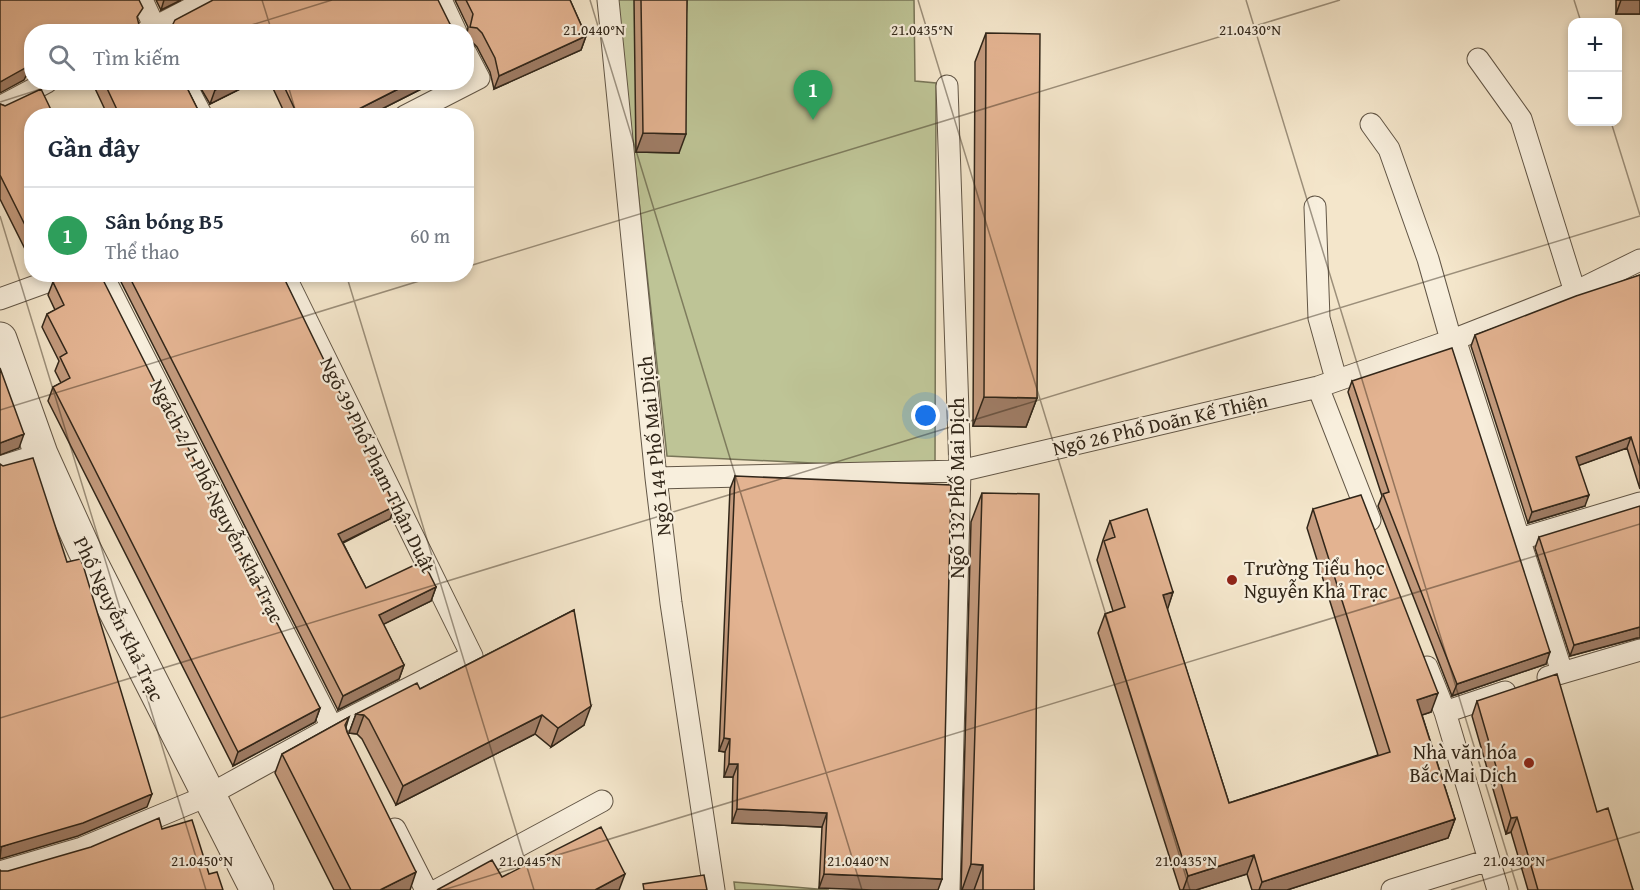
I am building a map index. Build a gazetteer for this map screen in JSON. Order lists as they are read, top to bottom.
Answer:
{
  "streets": {
    "street": ["Phố Nguyễn Khả Trạc"],
    "lane": [
      "Ngõ 26 Phố Doãn Kế Thiện",
      "Ngõ 144 Phố Mai Dịch",
      "Ngõ 39 Phố Phạm Thận Duật",
      "Ngõ 132 Phố Mai Dịch",
      "Ngách 2/1 Phố Nguyễn Khả Trạc"
    ]
  },
  "crossings": [
    ["Ngõ 26 Phố Doãn Kế Thiện", "Ngõ 144 Phố Mai Dịch"],
    ["Ngõ 26 Phố Doãn Kế Thiện", "Ngõ 132 Phố Mai Dịch"],
    ["Ngõ 39 Phố Phạm Thận Duật", "Ngách 2/1 Phố Nguyễn Khả Trạc"]
  ],
  "places": ["Trường Tiểu học Nguyễn Khả Trạc", "Nhà văn hóa Bắc Mai Dịch"],
  "page": {
    "map_buttons": ["+", "−"],
    "search": "Tìm kiếm",
    "pins": "1",
    "heading": "Gần đây",
    "list": [
      {
        "mark": "1",
        "name": "Sân bóng B5",
        "note": "Thể thao",
        "value": "60 m"
      }
    ]
  },
  "coordinates": [
    "21.0440°N",
    "21.0435°N",
    "21.0430°N",
    "21.0450°N",
    "21.0445°N"
  ]
}
